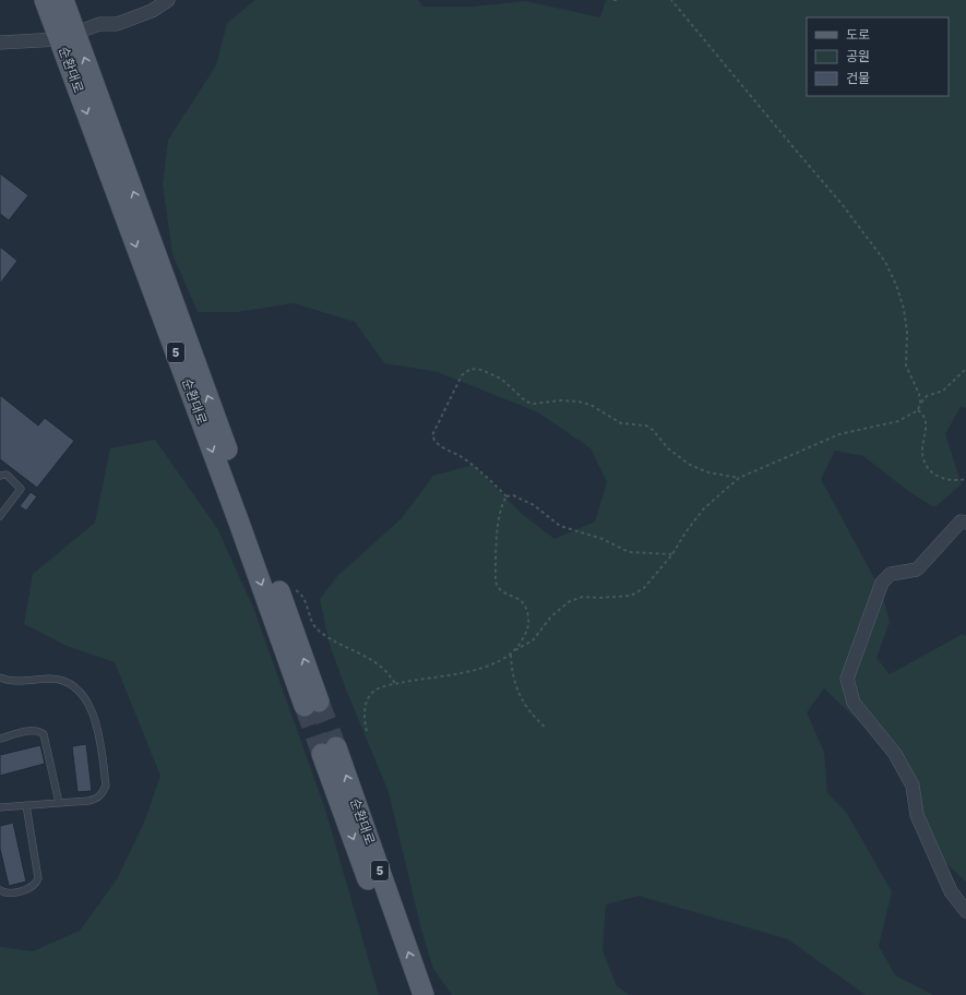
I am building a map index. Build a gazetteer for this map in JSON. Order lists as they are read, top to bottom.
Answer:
{
  "streets": {
    "main road": ["순환대로", "5"]
  },
  "legend": ["도로", "공원", "건물"]
}
